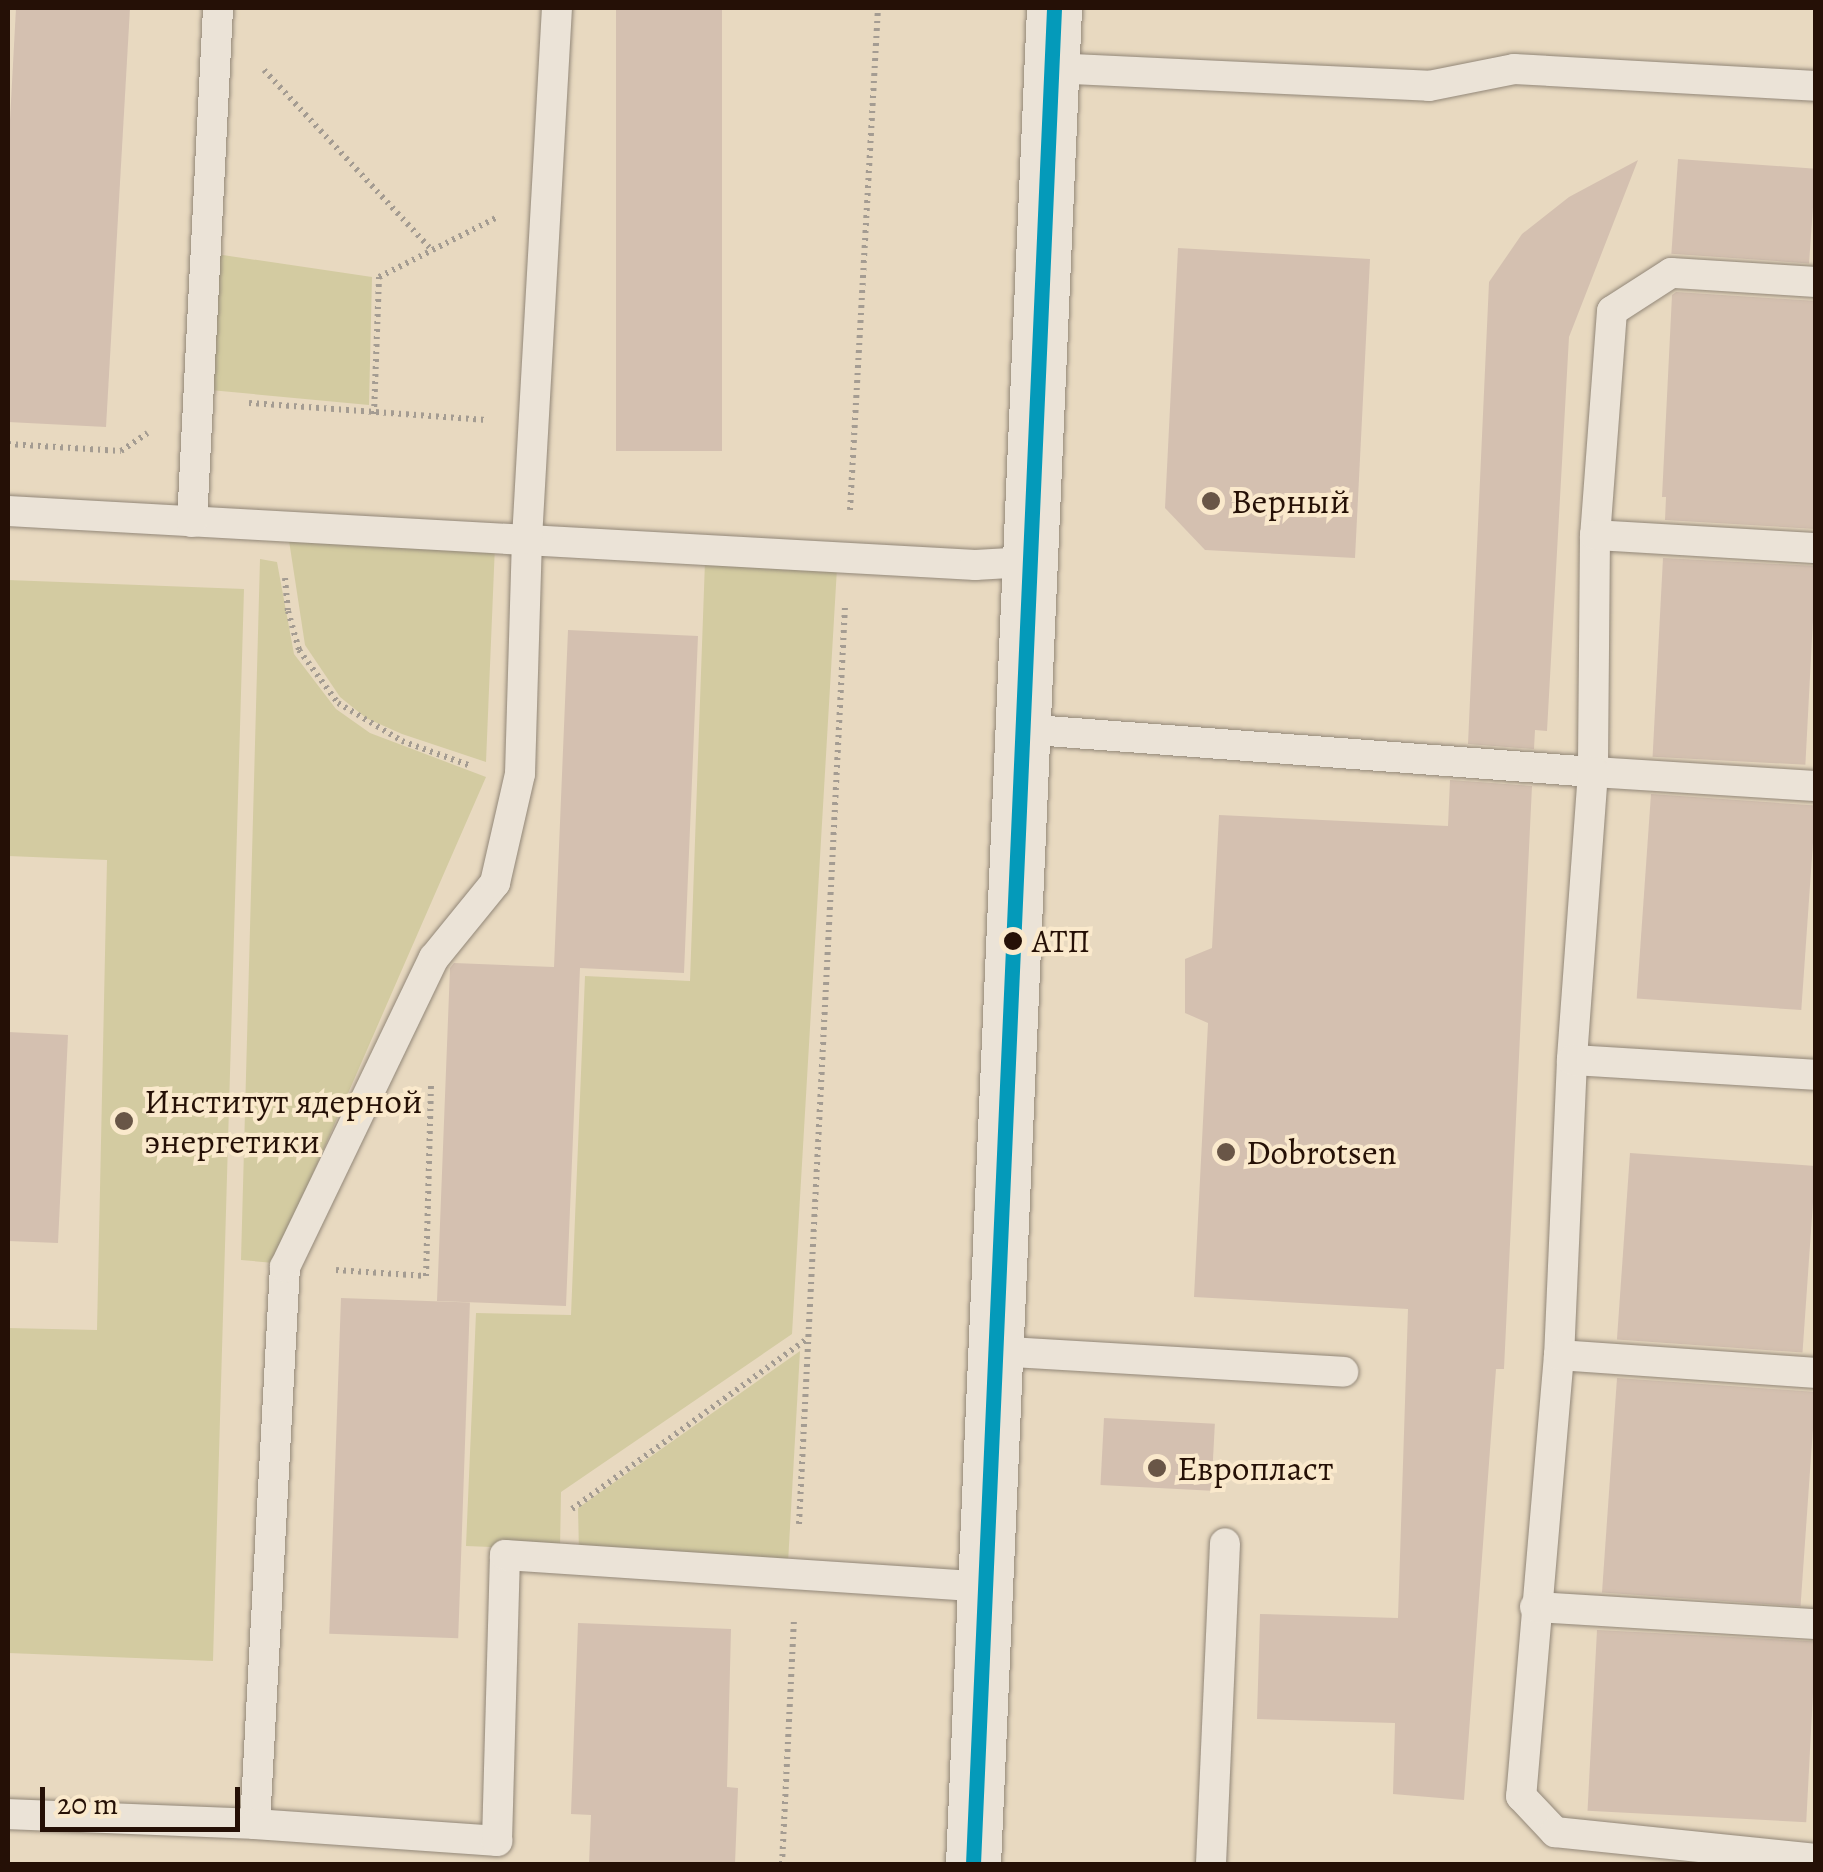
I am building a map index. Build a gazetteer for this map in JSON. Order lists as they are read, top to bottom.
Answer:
{
  "places": [
    "Верный",
    "АТП",
    "Институт ядерной энергетики",
    "Dobrotsen",
    "Европласт"
  ],
  "scale_bar": "20 m"
}
